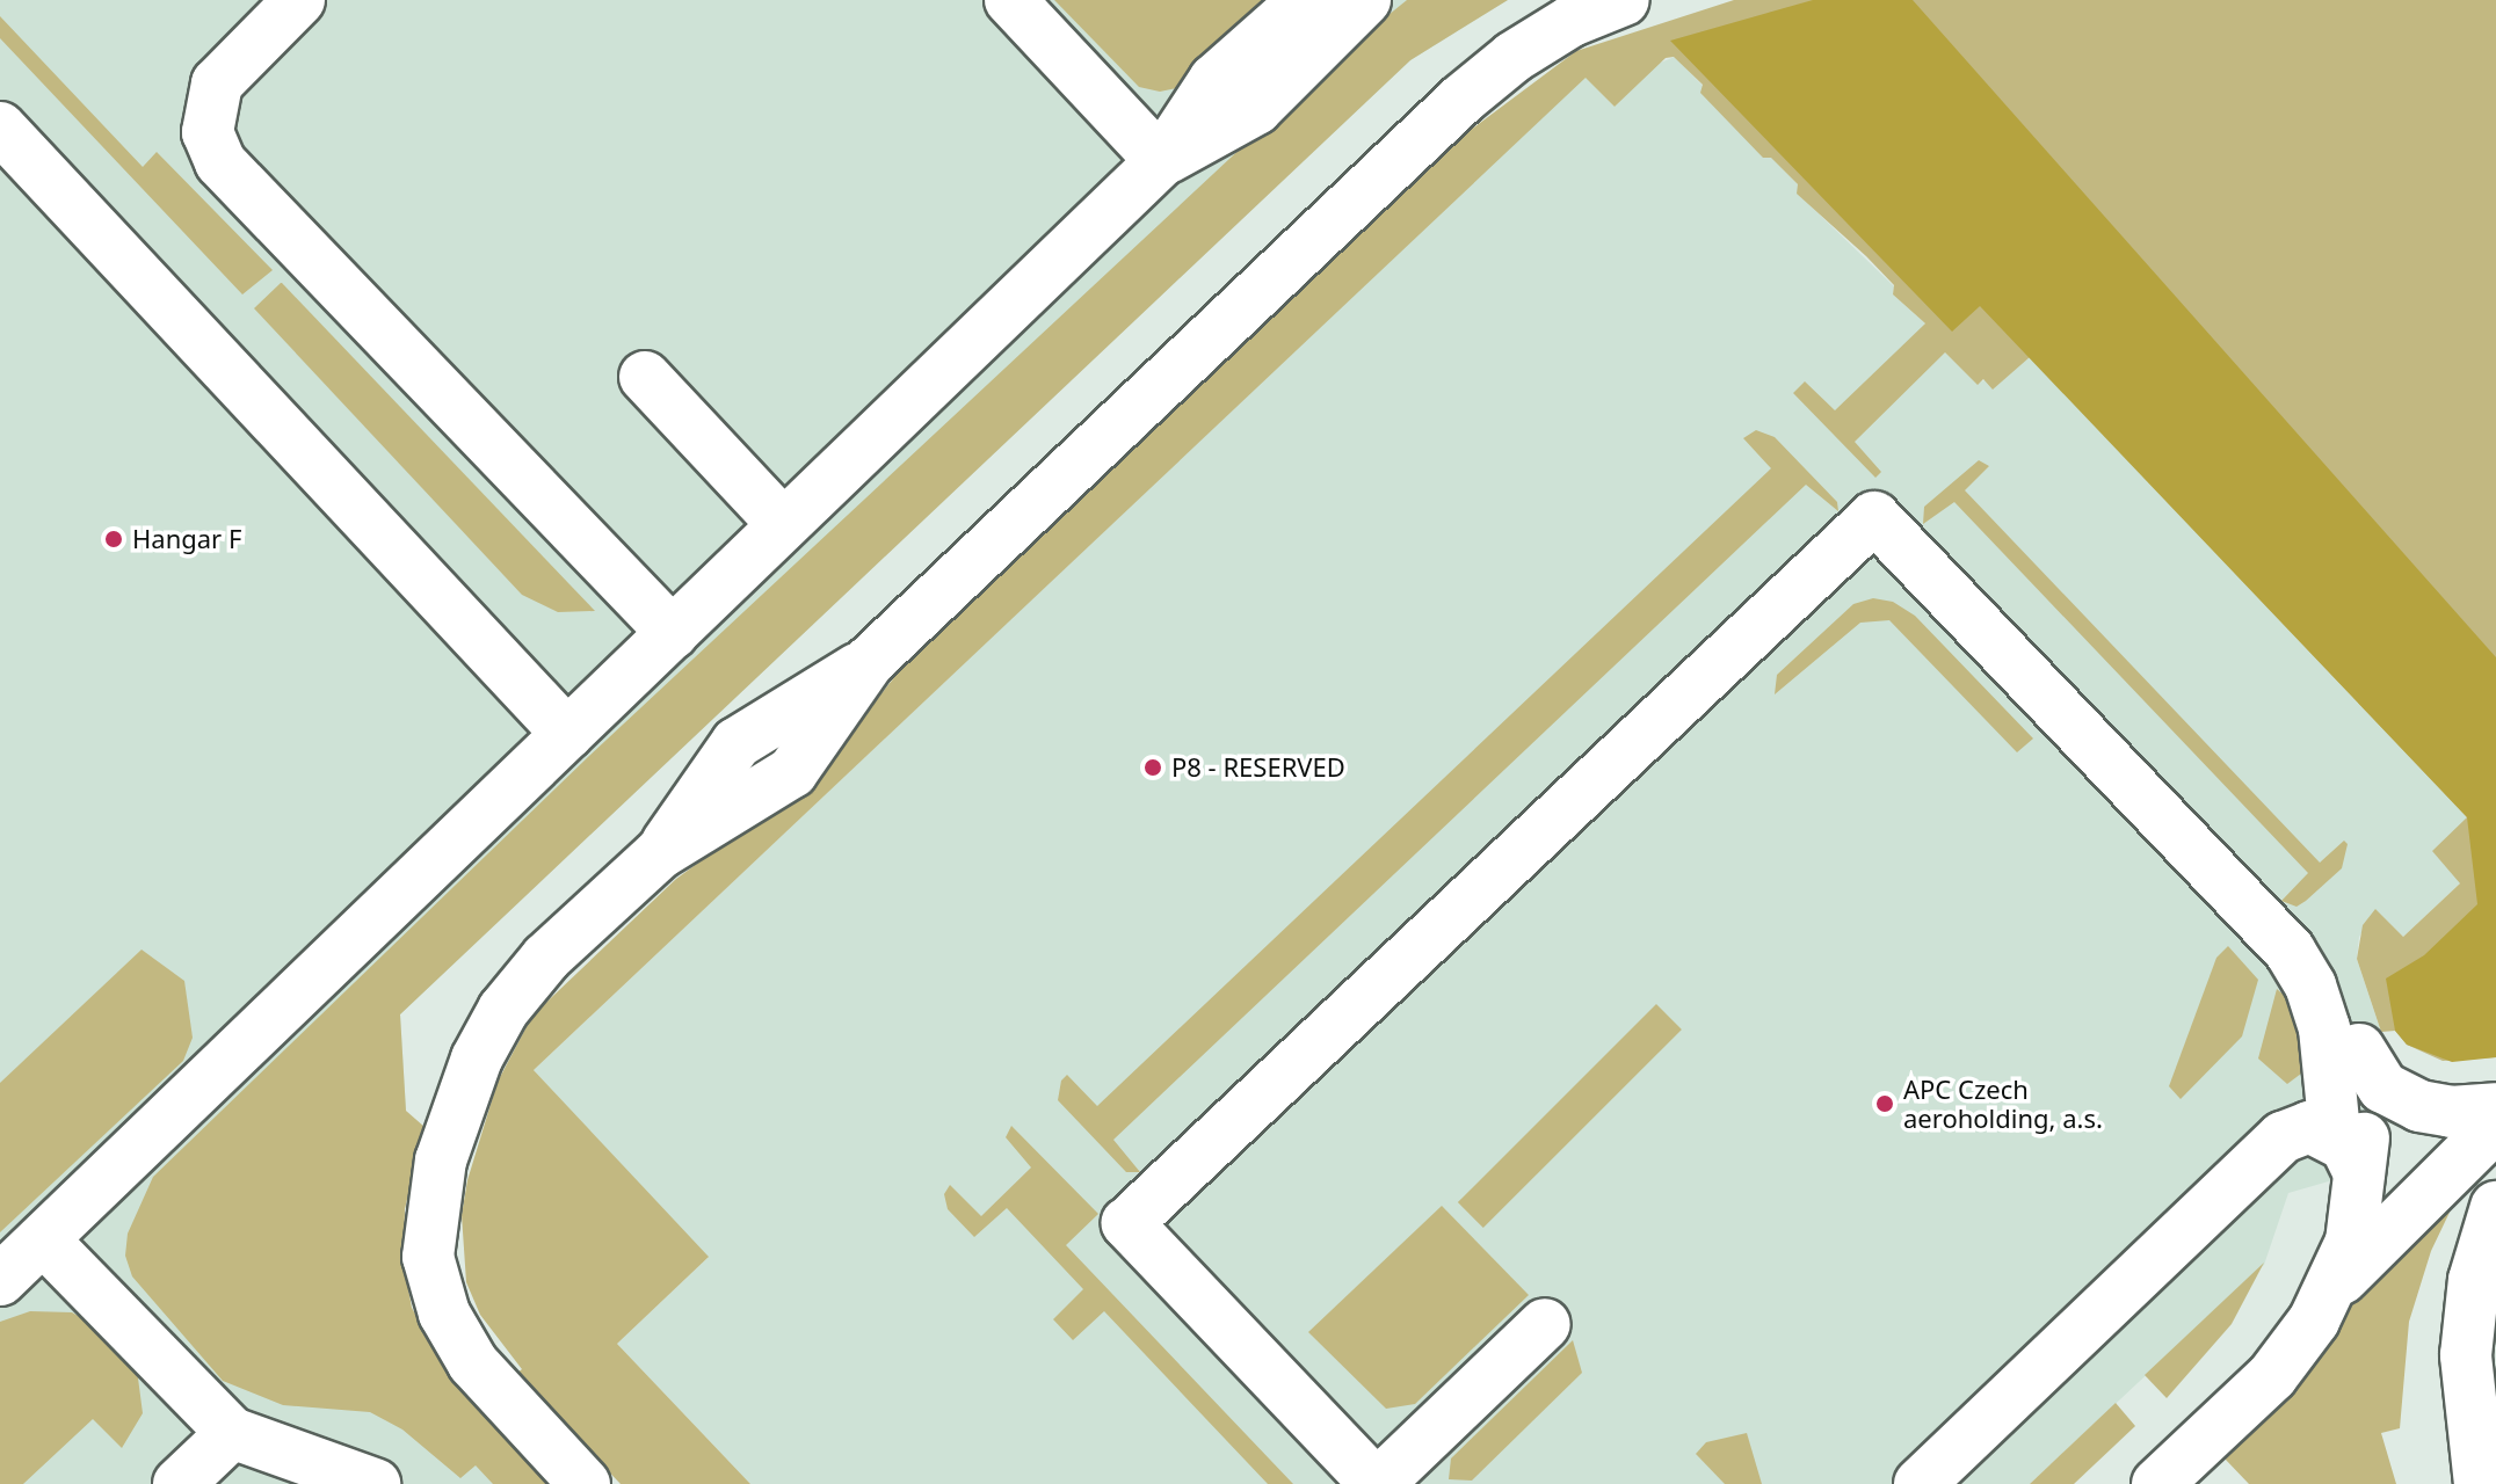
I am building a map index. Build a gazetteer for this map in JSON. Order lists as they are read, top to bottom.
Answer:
{
  "places": ["Hangar F", "P8 - RESERVED", "APC Czech aeroholding, a.s."]
}
